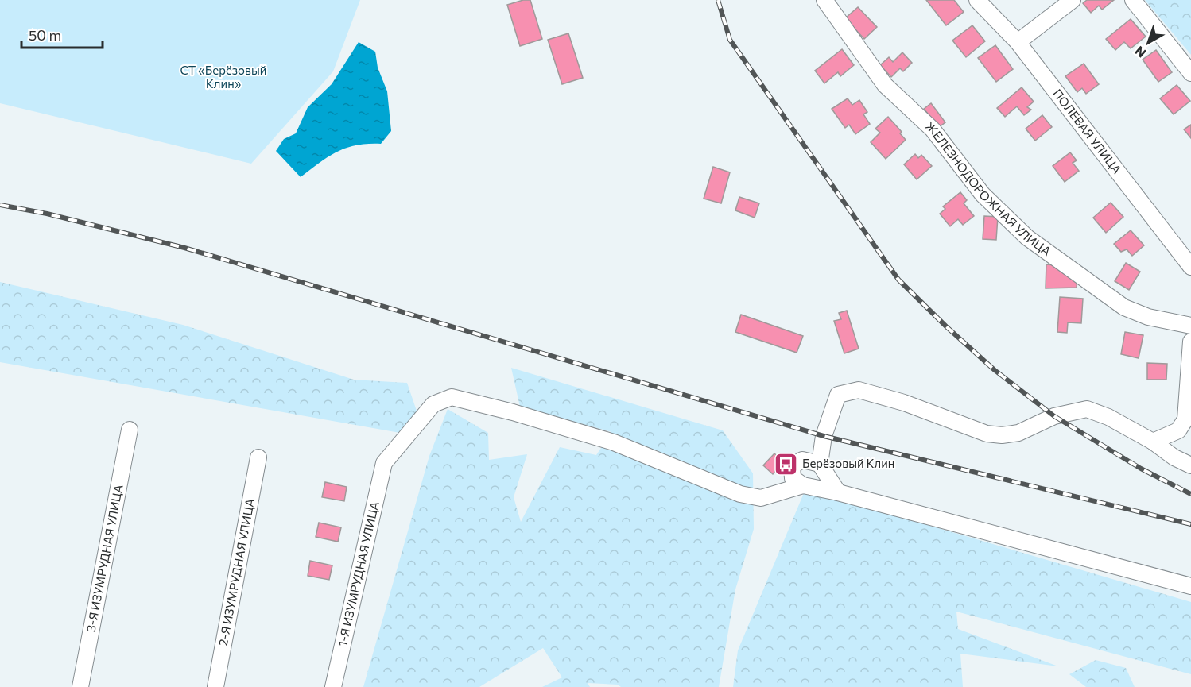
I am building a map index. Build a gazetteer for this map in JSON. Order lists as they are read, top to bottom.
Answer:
{
  "streets": {
    "street": [
      "ПОЛЕВАЯ УЛИЦА",
      "ЖЕЛЕЗНОДОРОЖНАЯ УЛИЦА",
      "3-Я ИЗУМРУДНАЯ УЛИЦА",
      "2-Я ИЗУМРУДНАЯ УЛИЦА",
      "1-Я ИЗУМРУДНАЯ УЛИЦА"
    ]
  },
  "parks": ["СТ «Берёзовый Клин»"],
  "places": {
    "bus stop": ["Берёзовый Клин"]
  },
  "scale_bar": "50 m",
  "north": "bottom left"
}
